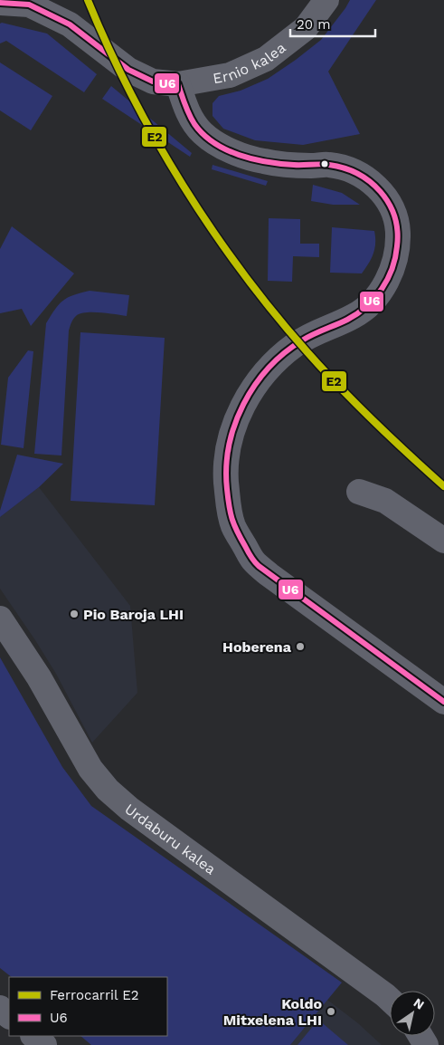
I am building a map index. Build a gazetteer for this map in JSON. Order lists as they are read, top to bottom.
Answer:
{
  "streets": {
    "street": ["Ernio kalea", "Urdaburu kalea"]
  },
  "places": ["Pio Baroja LHI", "Hoberena", "Koldo Mitxelena LHI"],
  "lines": ["rail line E2", "transit line U6"],
  "legend": ["Ferrocarril E2", "U6"],
  "scale_bar": "20 m",
  "north": "top right"
}
